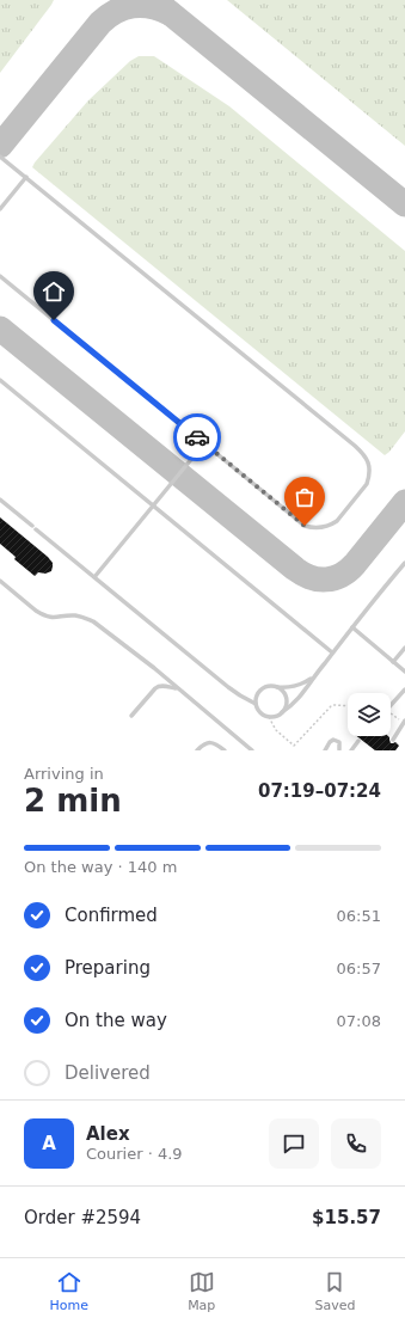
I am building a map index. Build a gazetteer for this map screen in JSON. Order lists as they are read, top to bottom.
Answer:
{
  "page": {
    "heading": ["2 min", "Arriving in", "07:19–07:24"],
    "panel": [
      "Alex",
      "Courier · 4.9",
      "Order #2594",
      "$15.57"
    ],
    "bar": "On the way · 140 m",
    "list": [
      ["Confirmed", "06:51"],
      ["Preparing", "06:57"],
      ["On the way", "07:08"],
      "Delivered"
    ],
    "round": "A",
    "tabs": ["Home", "Map", "Saved"]
  }
}
